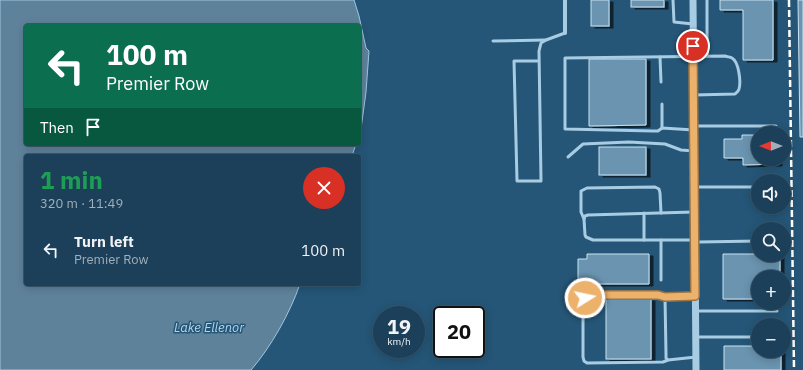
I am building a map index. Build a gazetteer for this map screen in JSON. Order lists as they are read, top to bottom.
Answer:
{
  "water": ["Lake Ellenor"],
  "north": "left",
  "page": {
    "turn": ["100 m", "Premier Row"],
    "then": "Then",
    "map_buttons": ["+", "−"],
    "heading": ["1 min", "320 m · 11:49"],
    "list": [
      {
        "name": "Turn left",
        "note": "Premier Row",
        "value": "100 m"
      }
    ],
    "speed": "19 km/h",
    "limit": "20"
  }
}
